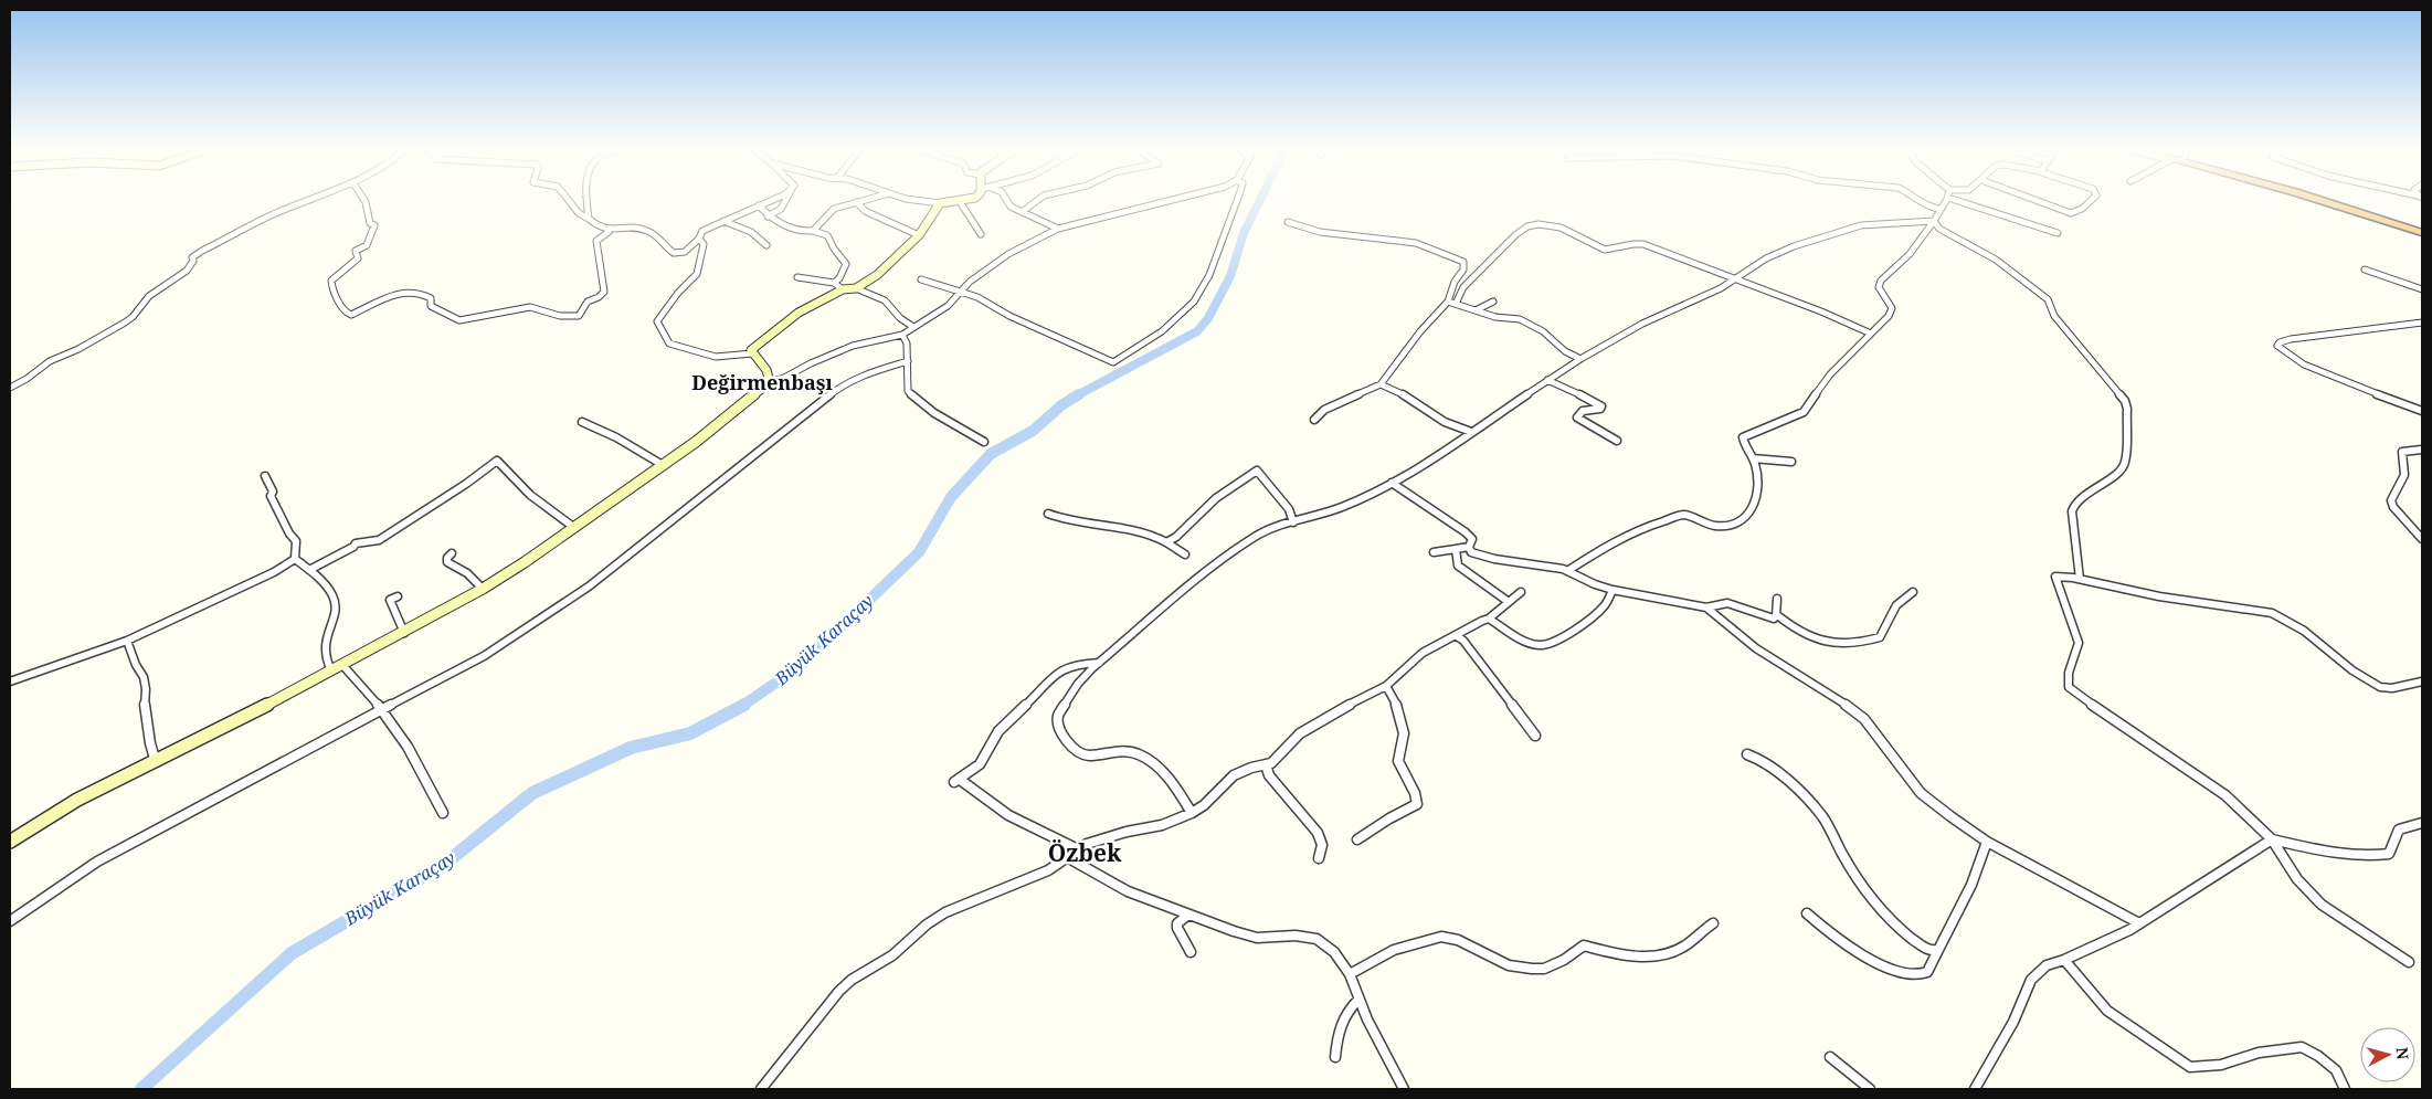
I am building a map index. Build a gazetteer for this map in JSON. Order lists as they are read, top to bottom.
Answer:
{
  "districts": ["Değirmenbaşı", "Özbek"],
  "water": ["Büyük Karaçay"],
  "north": "right"
}
